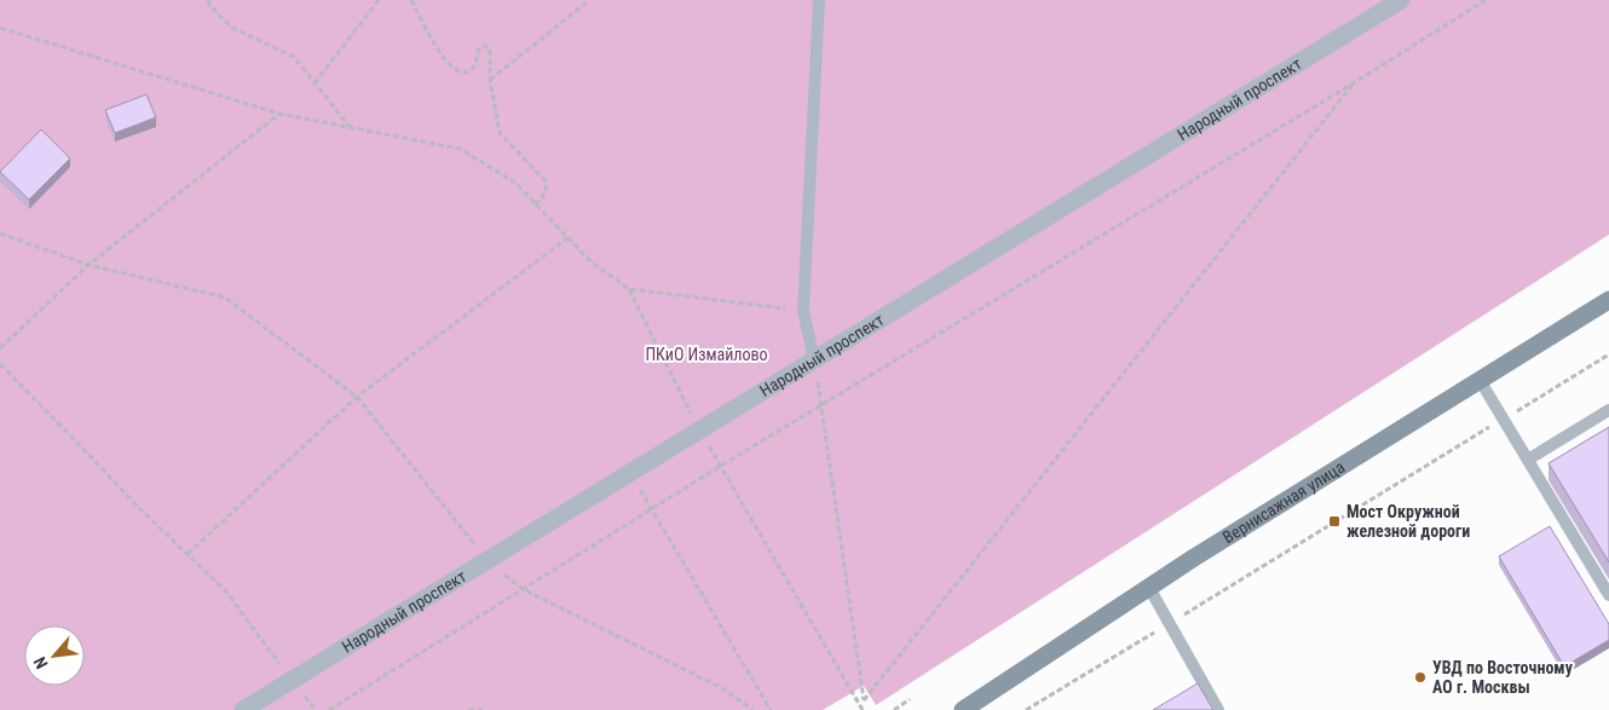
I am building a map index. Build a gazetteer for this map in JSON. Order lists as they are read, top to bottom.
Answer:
{
  "streets": {
    "main road": ["Вернисажная улица"],
    "street": ["Народный проспект"]
  },
  "parks": ["ПКиО Измайлово"],
  "places": {
    "transit": ["Мост Окружной железной дороги"],
    "other": ["УВД по Восточному АО г. Москвы"]
  },
  "north": "bottom left"
}
